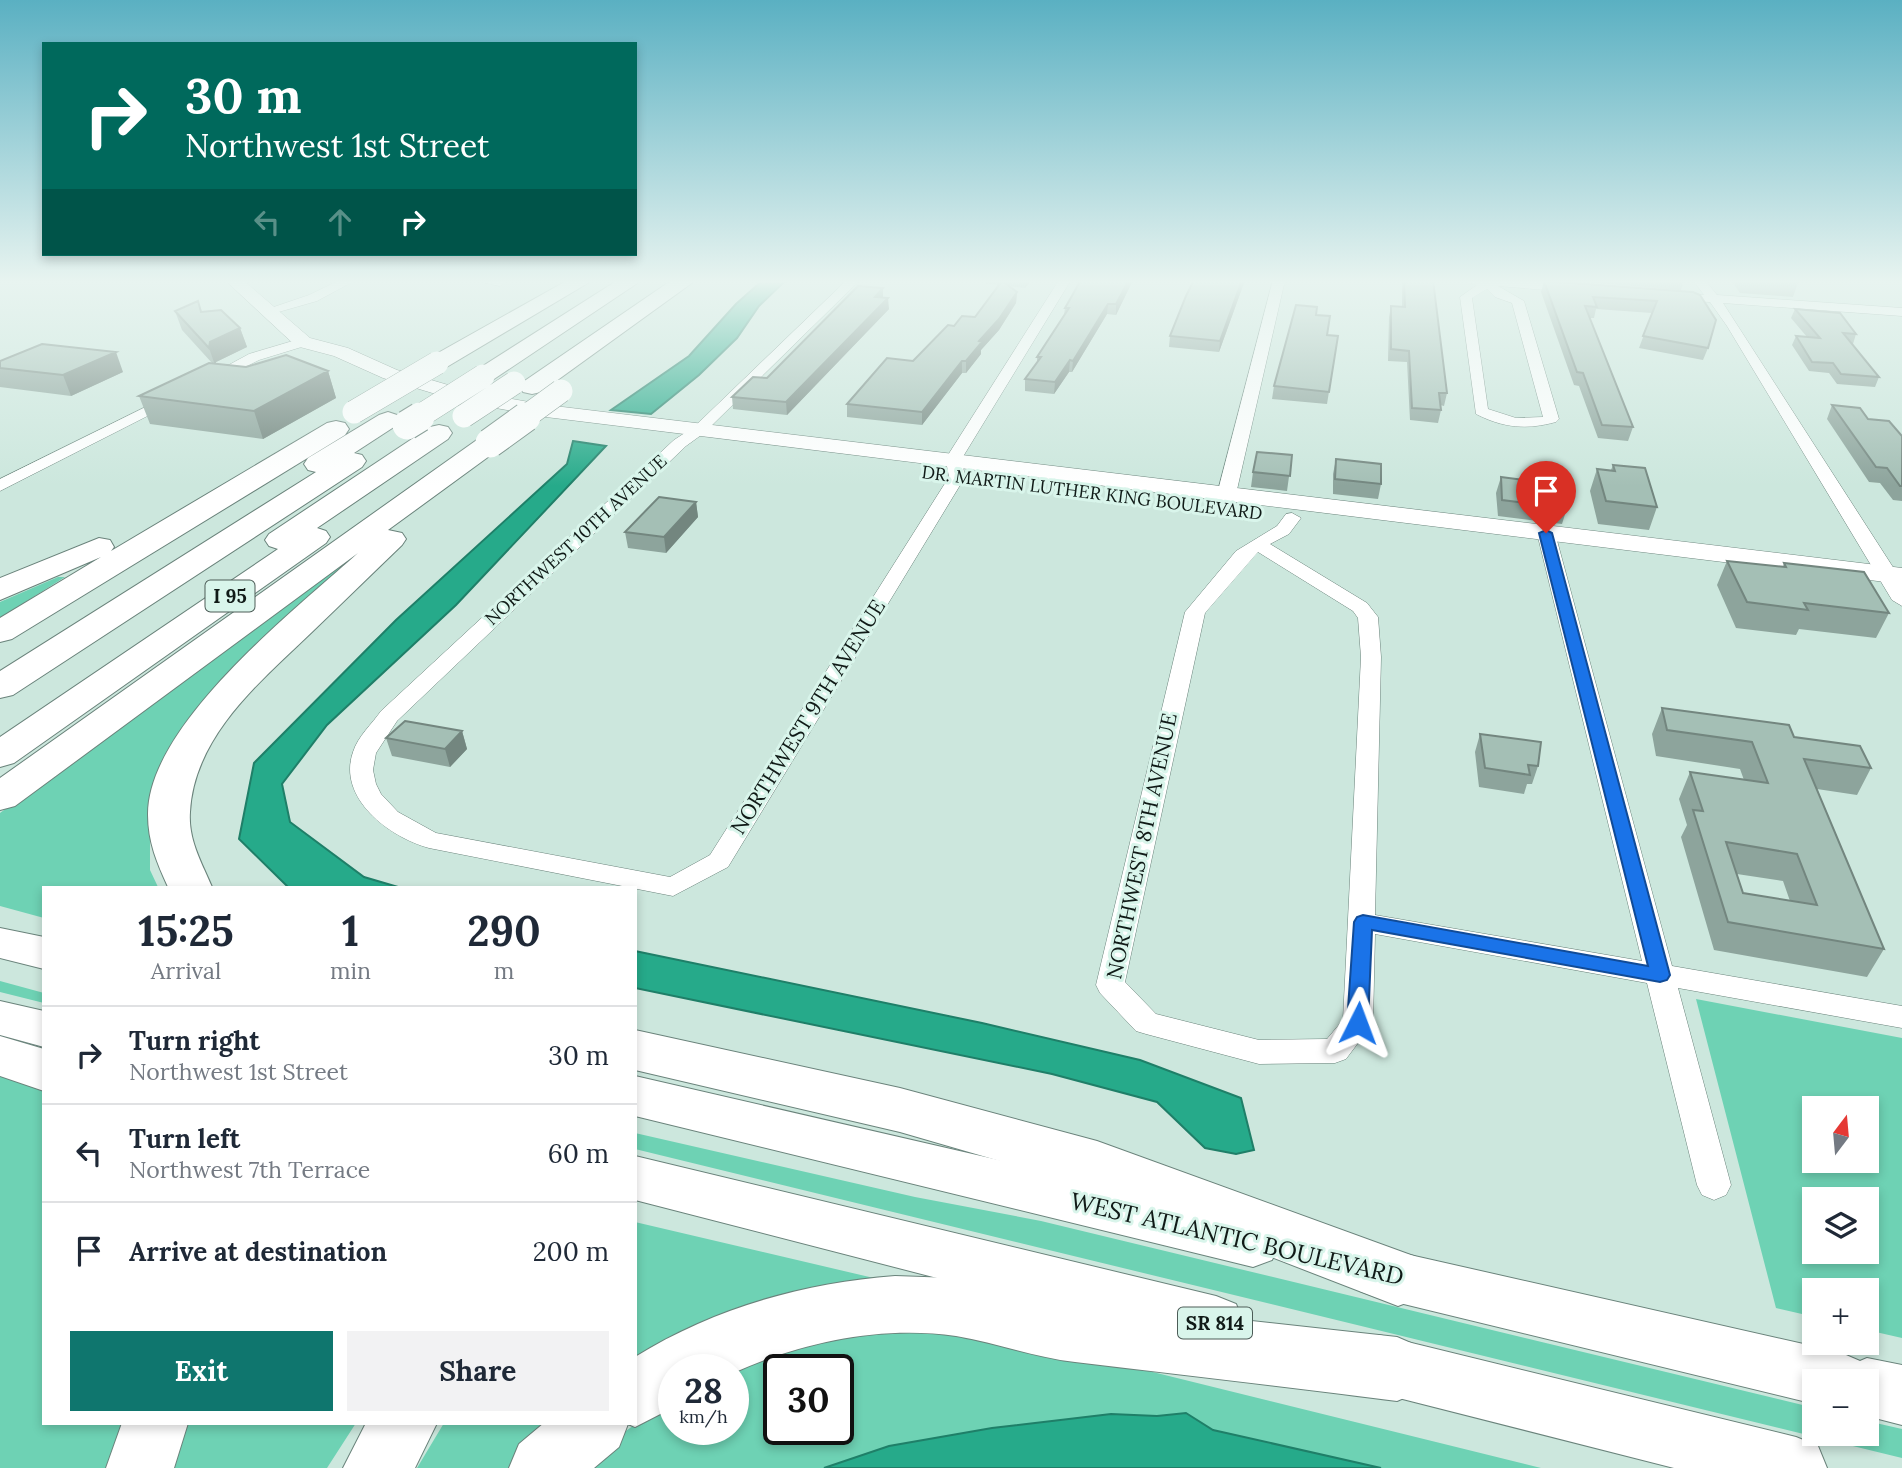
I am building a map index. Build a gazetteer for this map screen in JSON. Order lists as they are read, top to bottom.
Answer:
{
  "streets": {
    "highway": ["I 95"],
    "main road": ["DR. MARTIN LUTHER KING BOULEVARD", "WEST ATLANTIC BOULEVARD", "SR 814"],
    "street": ["NORTHWEST 10TH AVENUE", "NORTHWEST 9TH AVENUE", "NORTHWEST 8TH AVENUE"]
  },
  "crossings": [
    ["DR. MARTIN LUTHER KING BOULEVARD", "NORTHWEST 10TH AVENUE"],
    ["DR. MARTIN LUTHER KING BOULEVARD", "NORTHWEST 9TH AVENUE"],
    ["DR. MARTIN LUTHER KING BOULEVARD", "NORTHWEST 8TH AVENUE"],
    ["NORTHWEST 10TH AVENUE", "NORTHWEST 9TH AVENUE"]
  ],
  "north": "top",
  "page": {
    "turn": ["30 m", "Northwest 1st Street"],
    "eta": [
      "15:25",
      "Arrival",
      "1",
      "min",
      "290",
      "m"
    ],
    "list": [
      {
        "name": "Turn right",
        "note": "Northwest 1st Street",
        "value": "30 m"
      },
      {
        "name": "Turn left",
        "note": "Northwest 7th Terrace",
        "value": "60 m"
      },
      {
        "name": "Arrive at destination",
        "value": "200 m"
      }
    ],
    "map_buttons": ["+", "−"],
    "buttons": ["Exit", "Share"],
    "speed": "28 km/h",
    "limit": "30"
  }
}
